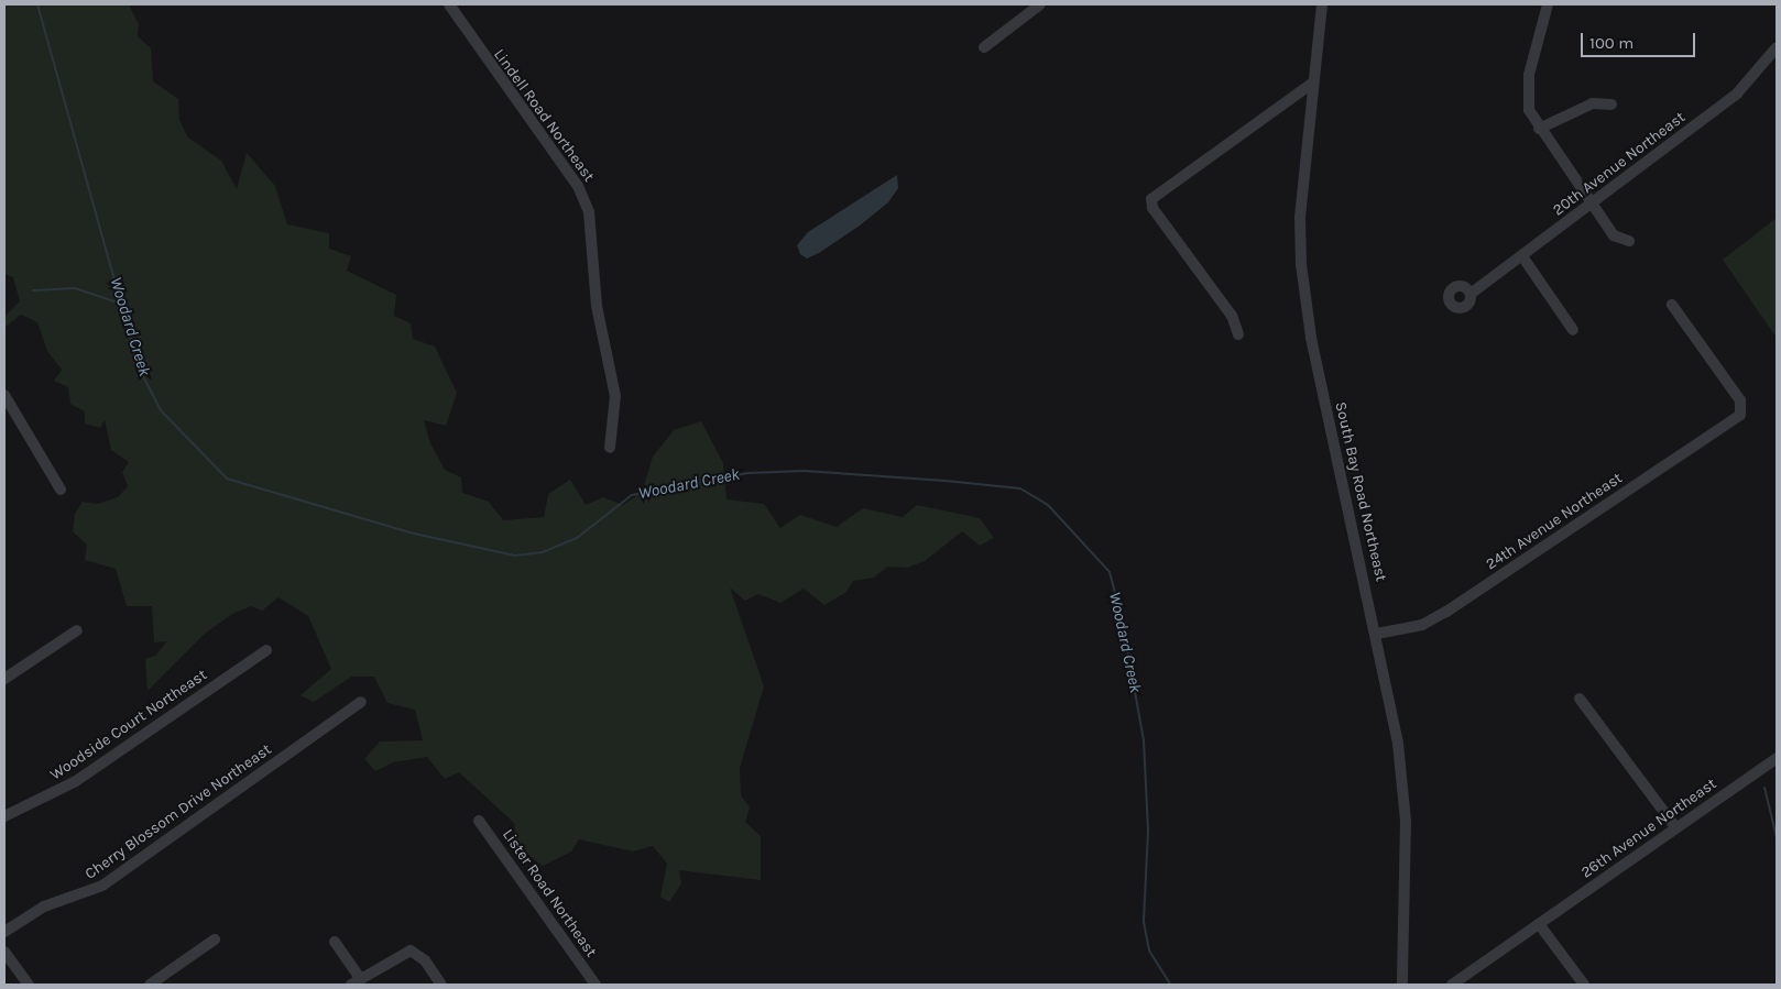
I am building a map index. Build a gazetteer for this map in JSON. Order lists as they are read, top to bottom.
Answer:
{
  "streets": {
    "street": [
      "Lindell Road Northeast",
      "20th Avenue Northeast",
      "South Bay Road Northeast",
      "24th Avenue Northeast",
      "Woodside Court Northeast",
      "Cherry Blossom Drive Northeast",
      "26th Avenue Northeast",
      "Lister Road Northeast"
    ]
  },
  "crossings": [
    ["South Bay Road Northeast", "24th Avenue Northeast"]
  ],
  "water": ["Woodard Creek"],
  "scale_bar": "100 m"
}
